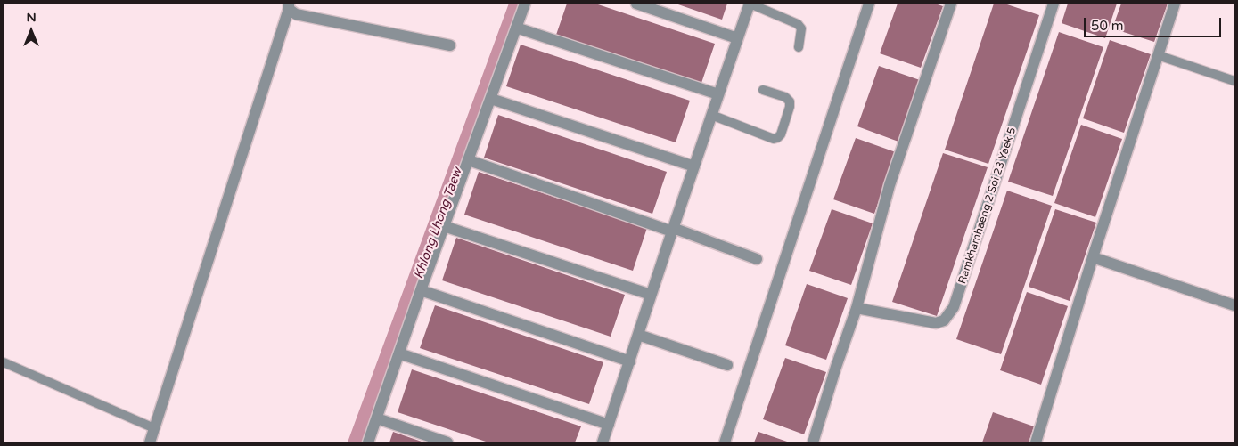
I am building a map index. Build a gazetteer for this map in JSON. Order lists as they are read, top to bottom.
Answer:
{
  "streets": {
    "street": ["Ramkhamhaeng 2 Soi 23 Yaek 5"]
  },
  "water": ["Khlong Lhong Taew"],
  "scale_bar": "50 m",
  "north": "top"
}
